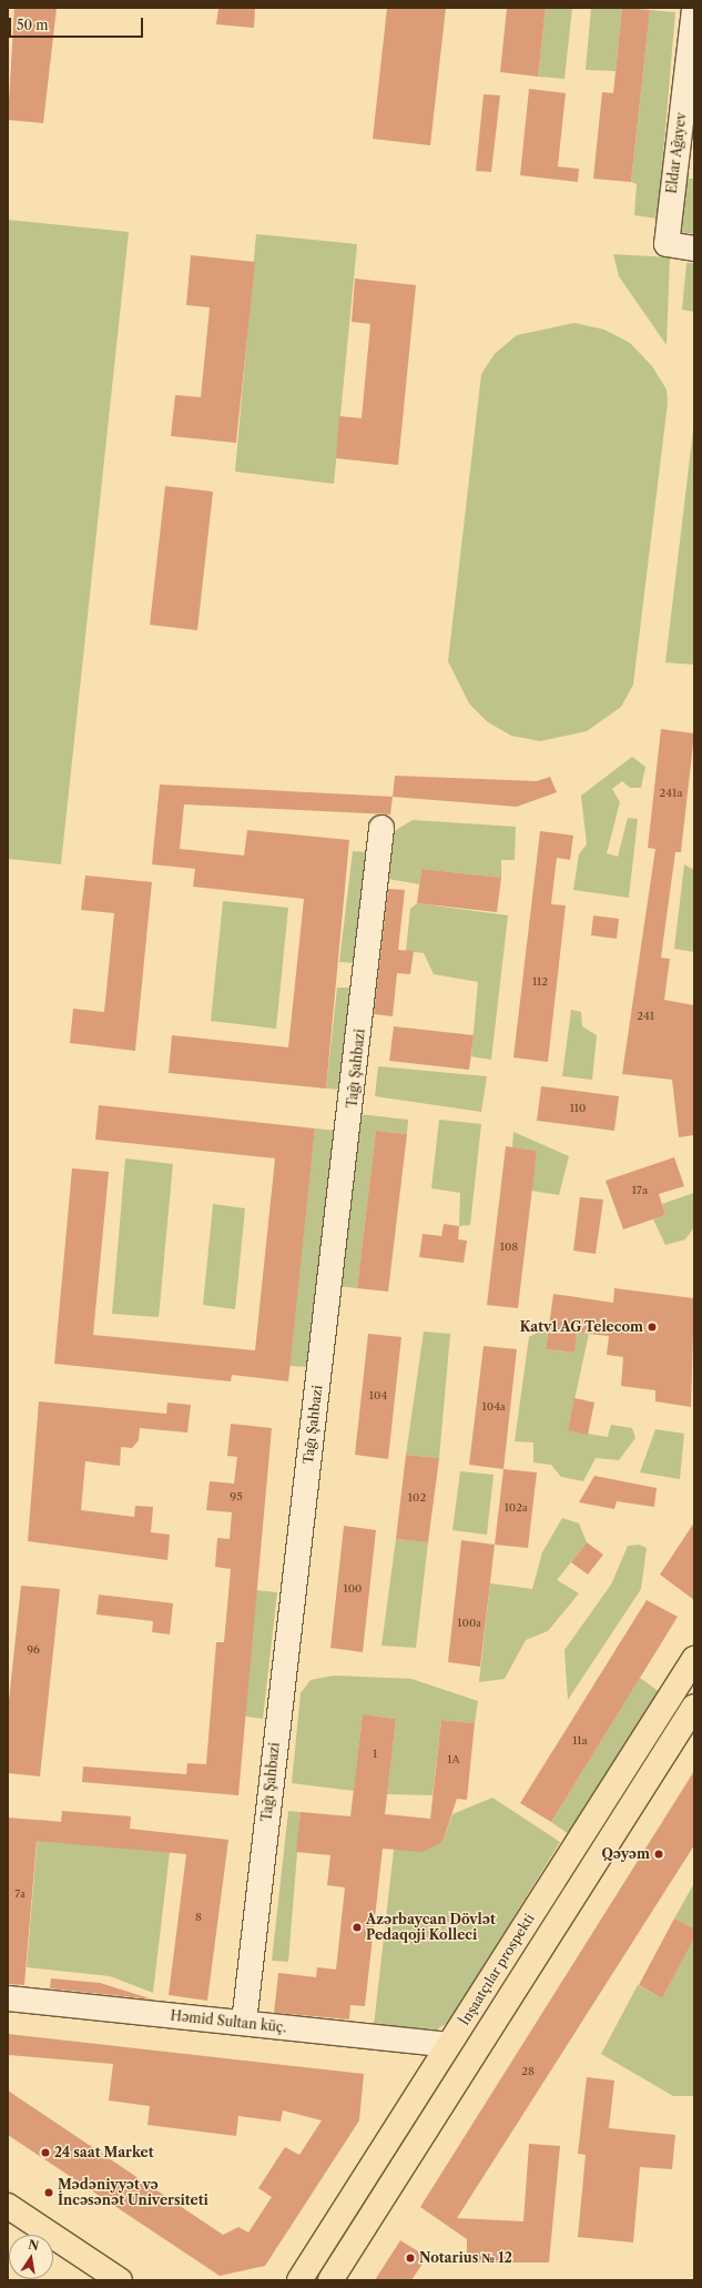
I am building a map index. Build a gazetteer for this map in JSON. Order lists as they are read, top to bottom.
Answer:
{
  "streets": {
    "main road": ["İnşaatçılar prospekti"],
    "street": ["Eldar Ağayev", "Tağı Şahbazi", "Həmid Sultan küç."]
  },
  "crossings": [
    ["Tağı Şahbazi", "Həmid Sultan küç."],
    ["İnşaatçılar prospekti", "Həmid Sultan küç."]
  ],
  "places": [
    "Katv1 AG Telecom",
    "Qəyəm",
    "Azərbaycan Dövlət Pedaqoji Kolleci",
    "24 saat Market",
    "Mədəniyyət və İncəsənət Universiteti",
    "Notarius № 12"
  ],
  "house_numbers": [
    "241a",
    "112",
    "241",
    "110",
    "17a",
    "108",
    "104",
    "104а",
    "95",
    "102",
    "102а",
    "100",
    "100а",
    "96",
    "11a",
    "1",
    "1А",
    "7а",
    "8",
    "28"
  ],
  "scale_bar": "50 m",
  "north": "top"
}
